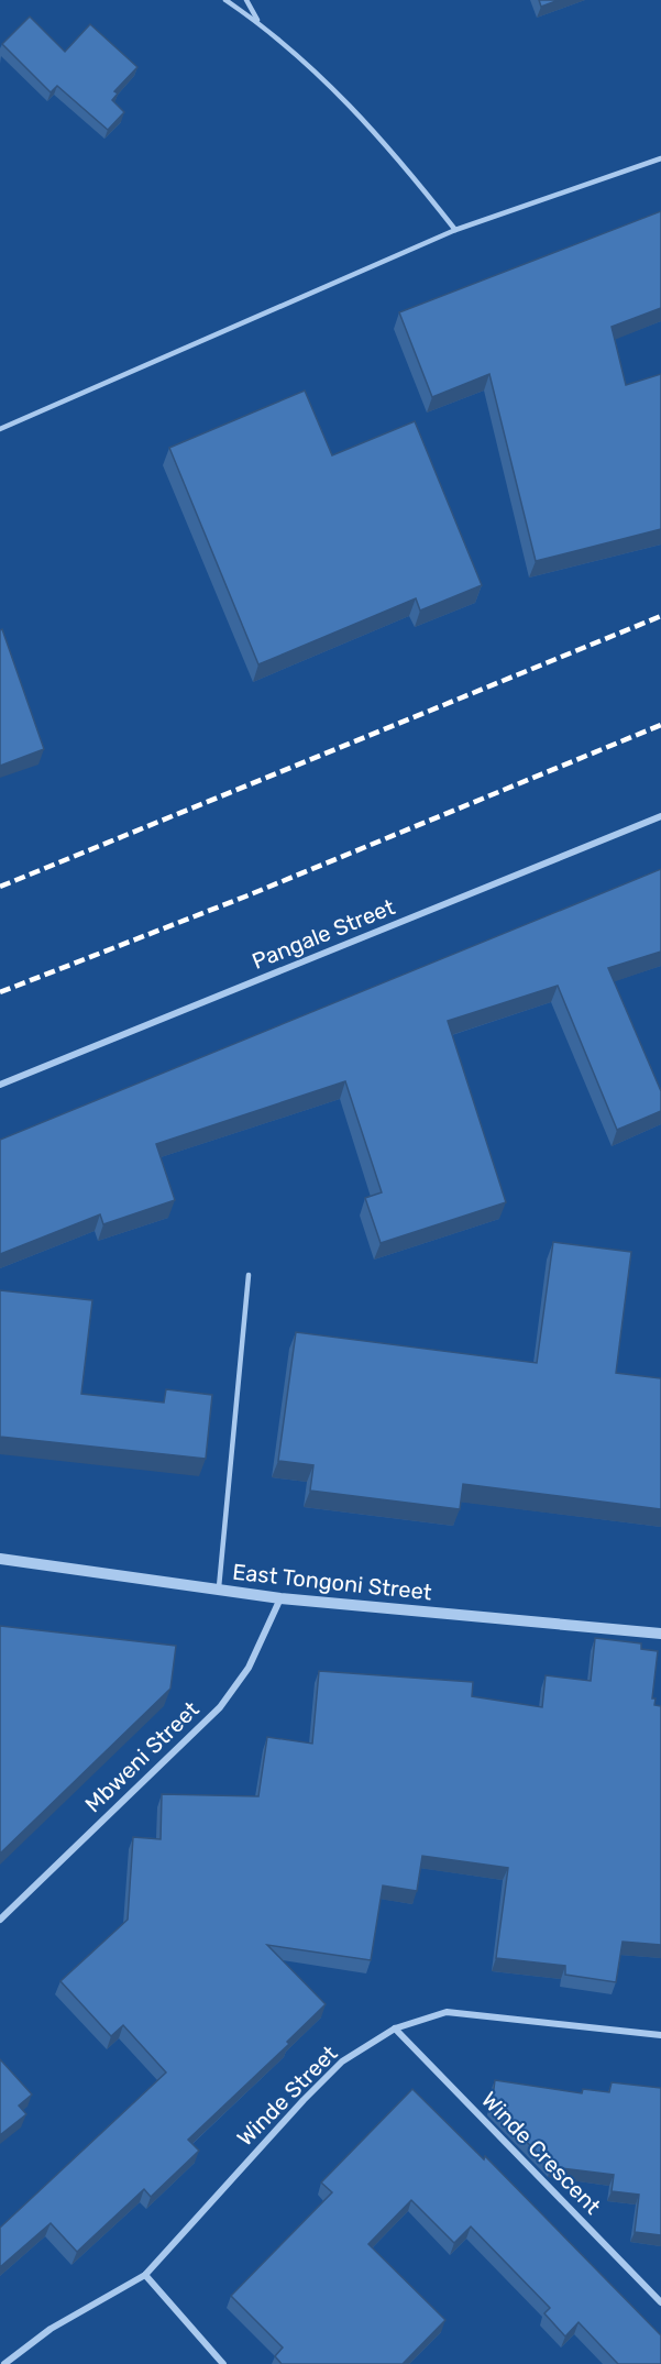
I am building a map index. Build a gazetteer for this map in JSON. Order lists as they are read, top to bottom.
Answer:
{
  "streets": {
    "street": [
      "Pangale Street",
      "East Tongoni Street",
      "Mbweni Street",
      "Winde Street",
      "Winde Crescent"
    ]
  },
  "crossings": [
    ["East Tongoni Street", "Mbweni Street"],
    ["Winde Street", "Winde Crescent"]
  ]
}
